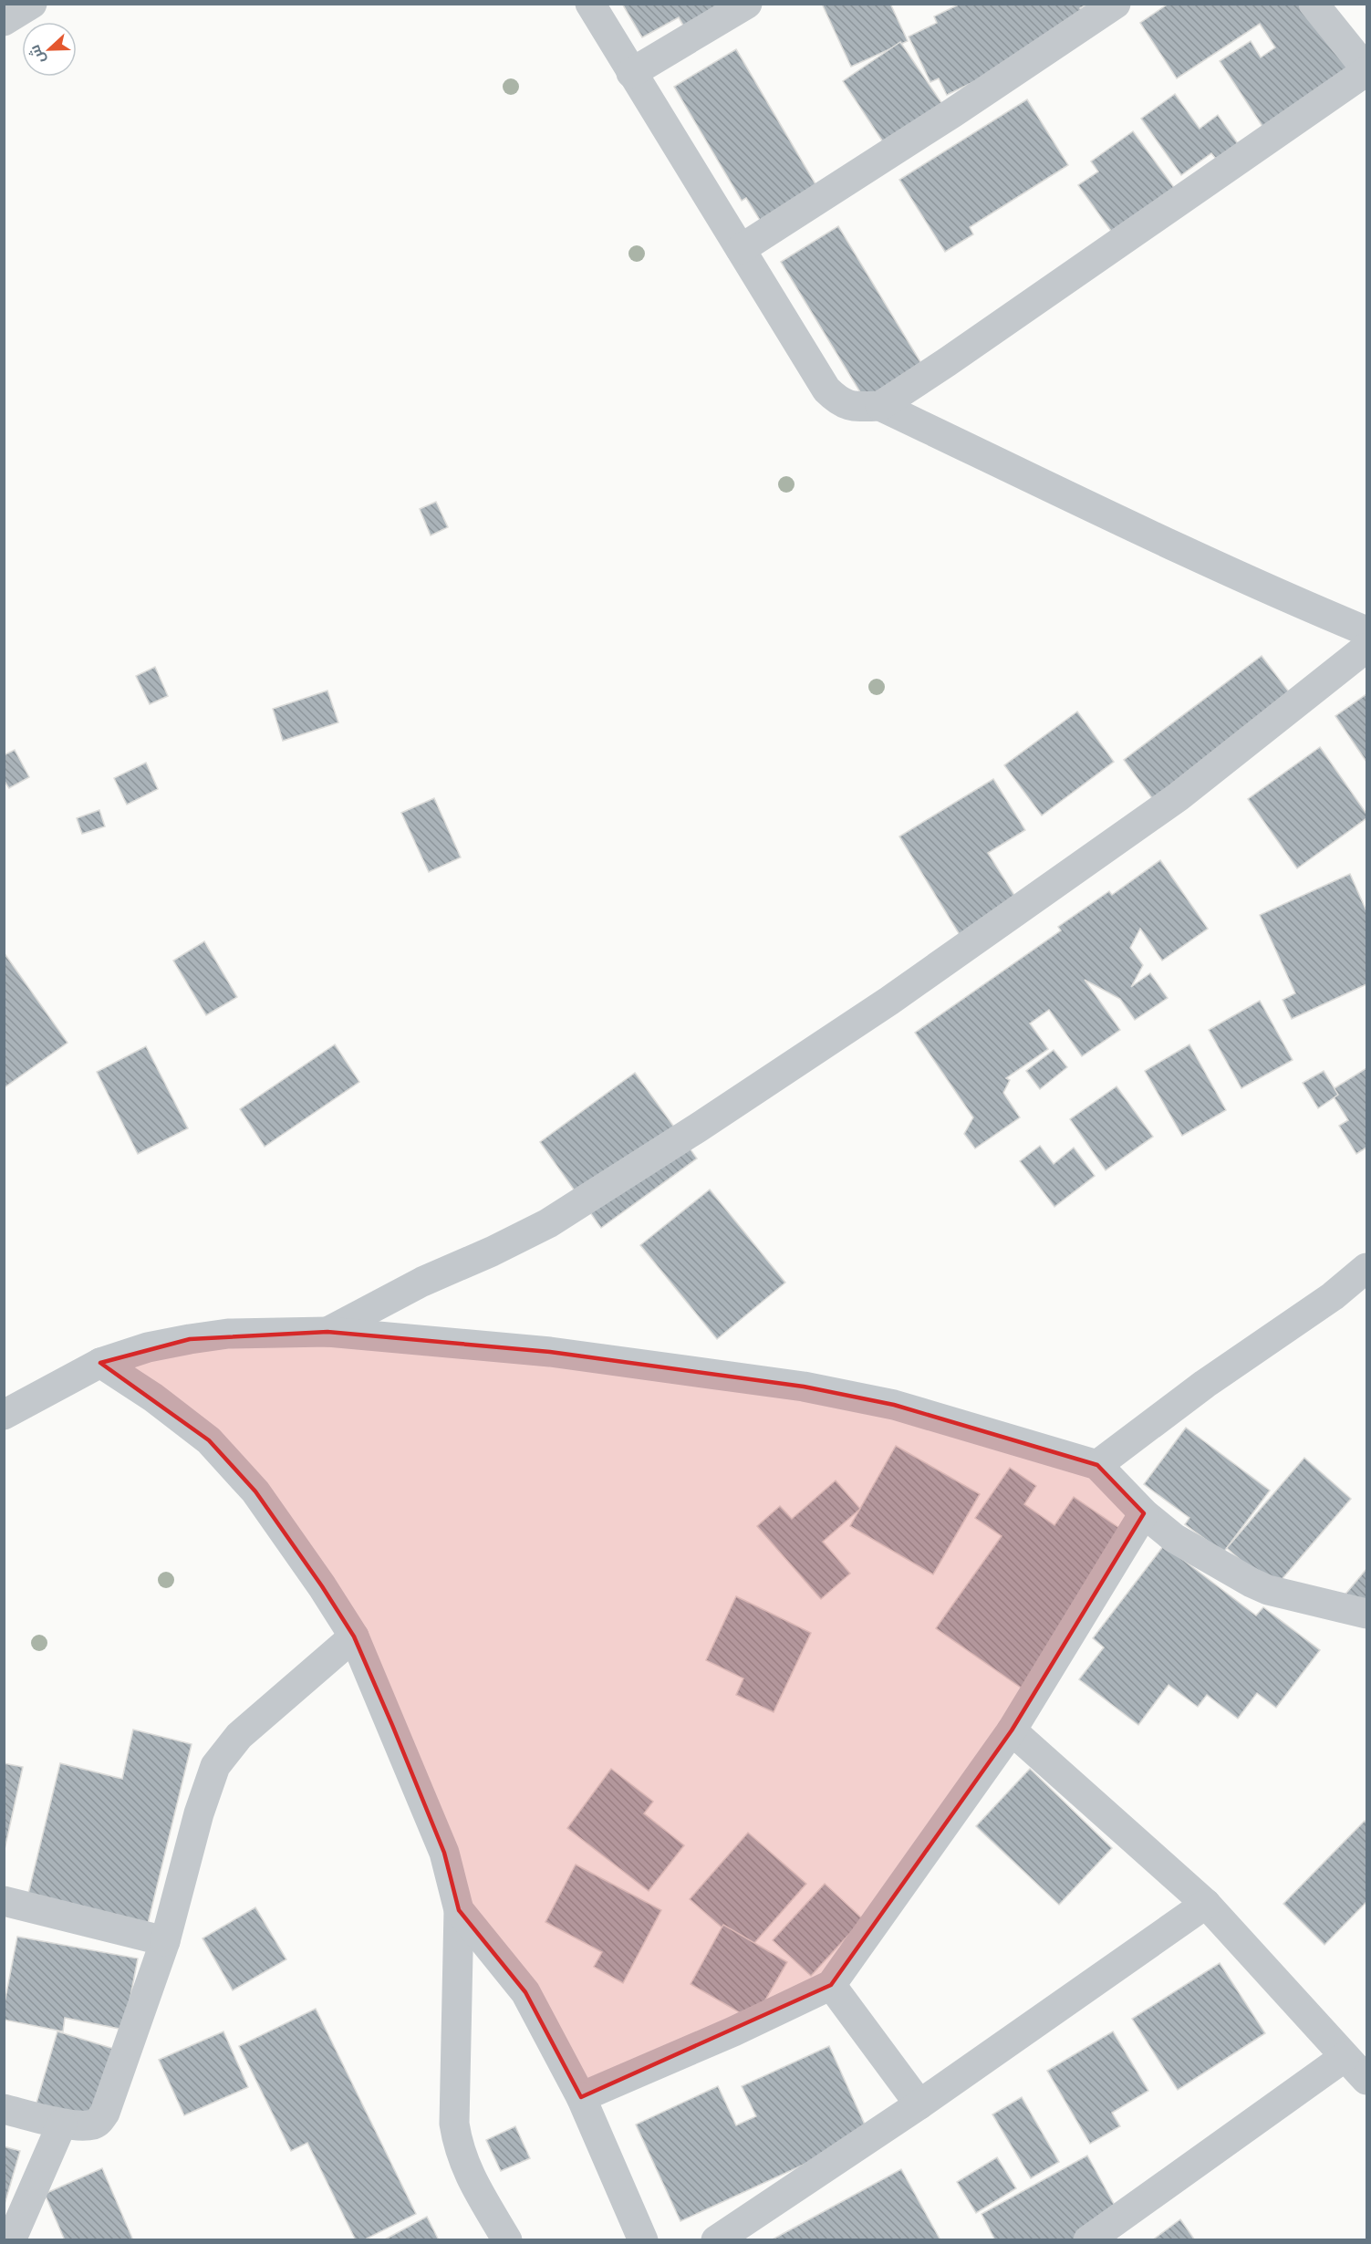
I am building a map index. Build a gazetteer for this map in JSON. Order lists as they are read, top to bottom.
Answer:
{
  "north": "left"
}
